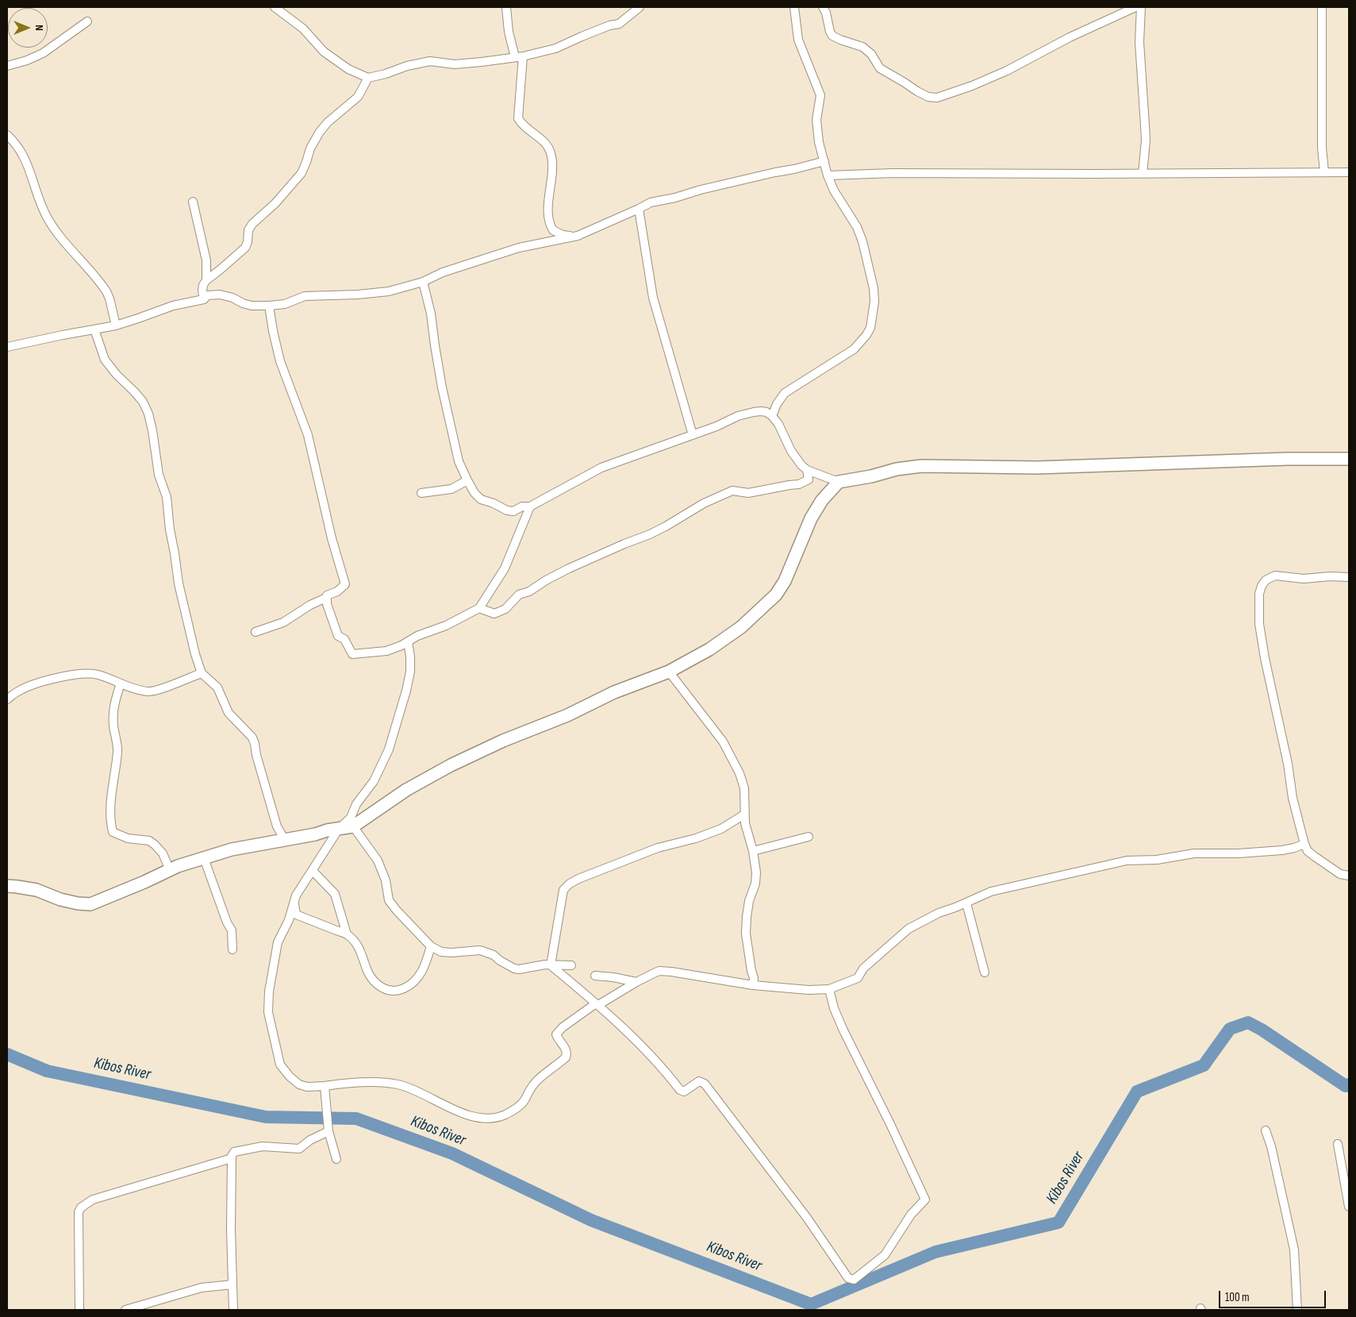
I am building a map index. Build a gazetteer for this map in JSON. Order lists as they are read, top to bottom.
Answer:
{
  "water": ["Kibos River"],
  "scale_bar": "100 m",
  "north": "right"
}
